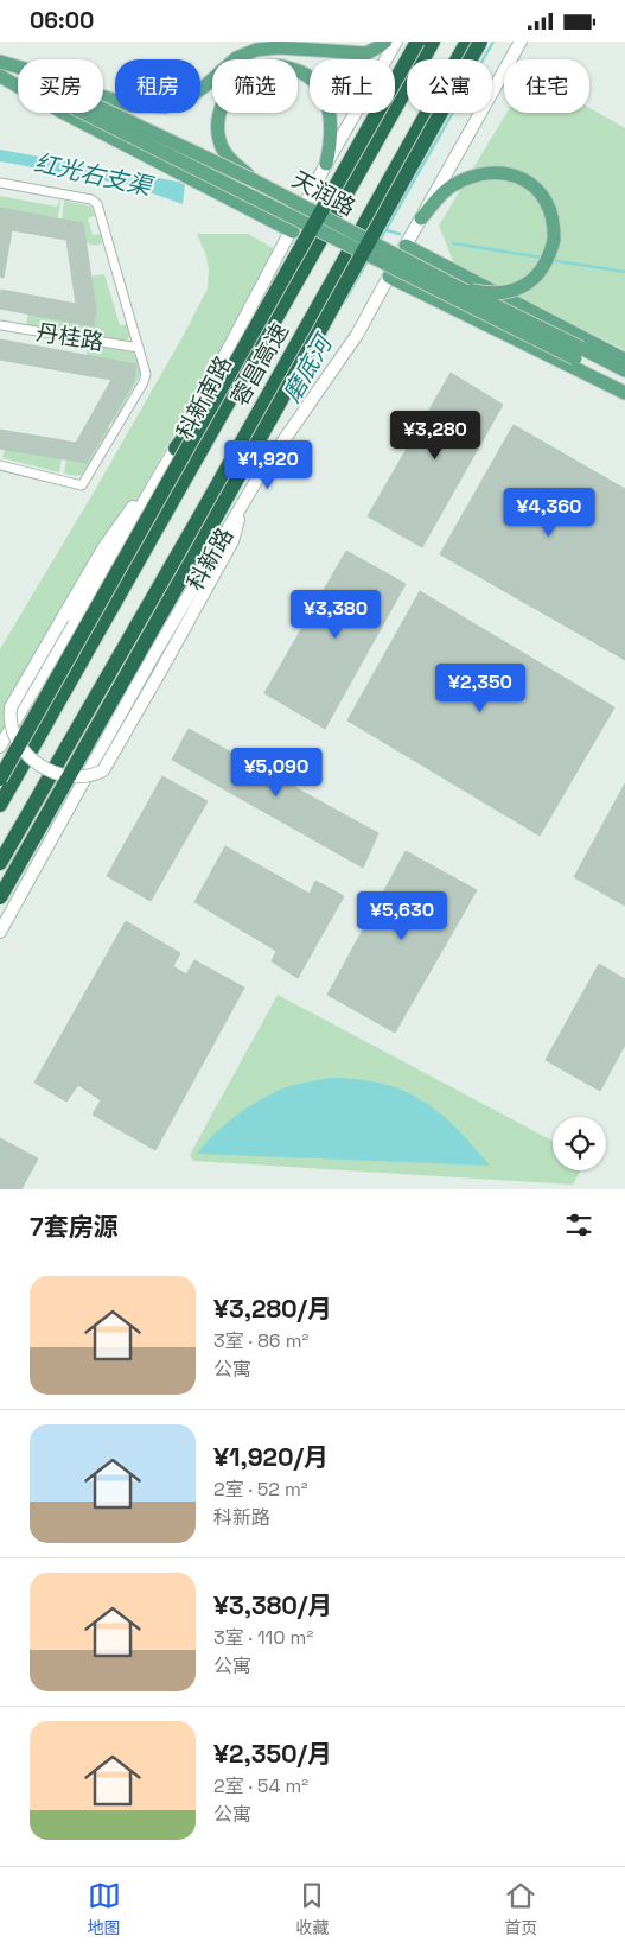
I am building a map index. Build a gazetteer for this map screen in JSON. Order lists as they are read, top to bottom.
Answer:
{
  "streets": {
    "highway": ["蓉昌高速"],
    "main road": ["天润路", "科新南路", "科新路"],
    "street": ["丹桂路"]
  },
  "water": ["红光右支渠", "磨底河"],
  "page": {
    "status": "06:00",
    "chip": [
      "买房",
      "租房",
      "筛选",
      "新上",
      "公寓",
      "住宅"
    ],
    "price": [
      "¥3,280",
      "¥1,920",
      "¥4,360",
      "¥3,380",
      "¥2,350",
      "¥5,090",
      "¥5,630"
    ],
    "heading": "7套房源",
    "list": [
      {
        "name": "¥3,280/月",
        "note": "3室 · 86 m² · 公寓"
      },
      {
        "name": "¥1,920/月",
        "note": "2室 · 52 m² · 科新路"
      },
      {
        "name": "¥3,380/月",
        "note": "3室 · 110 m² · 公寓"
      },
      {
        "name": "¥2,350/月",
        "note": "2室 · 54 m² · 公寓"
      }
    ],
    "tabs": ["地图", "收藏", "首页"]
  }
}
